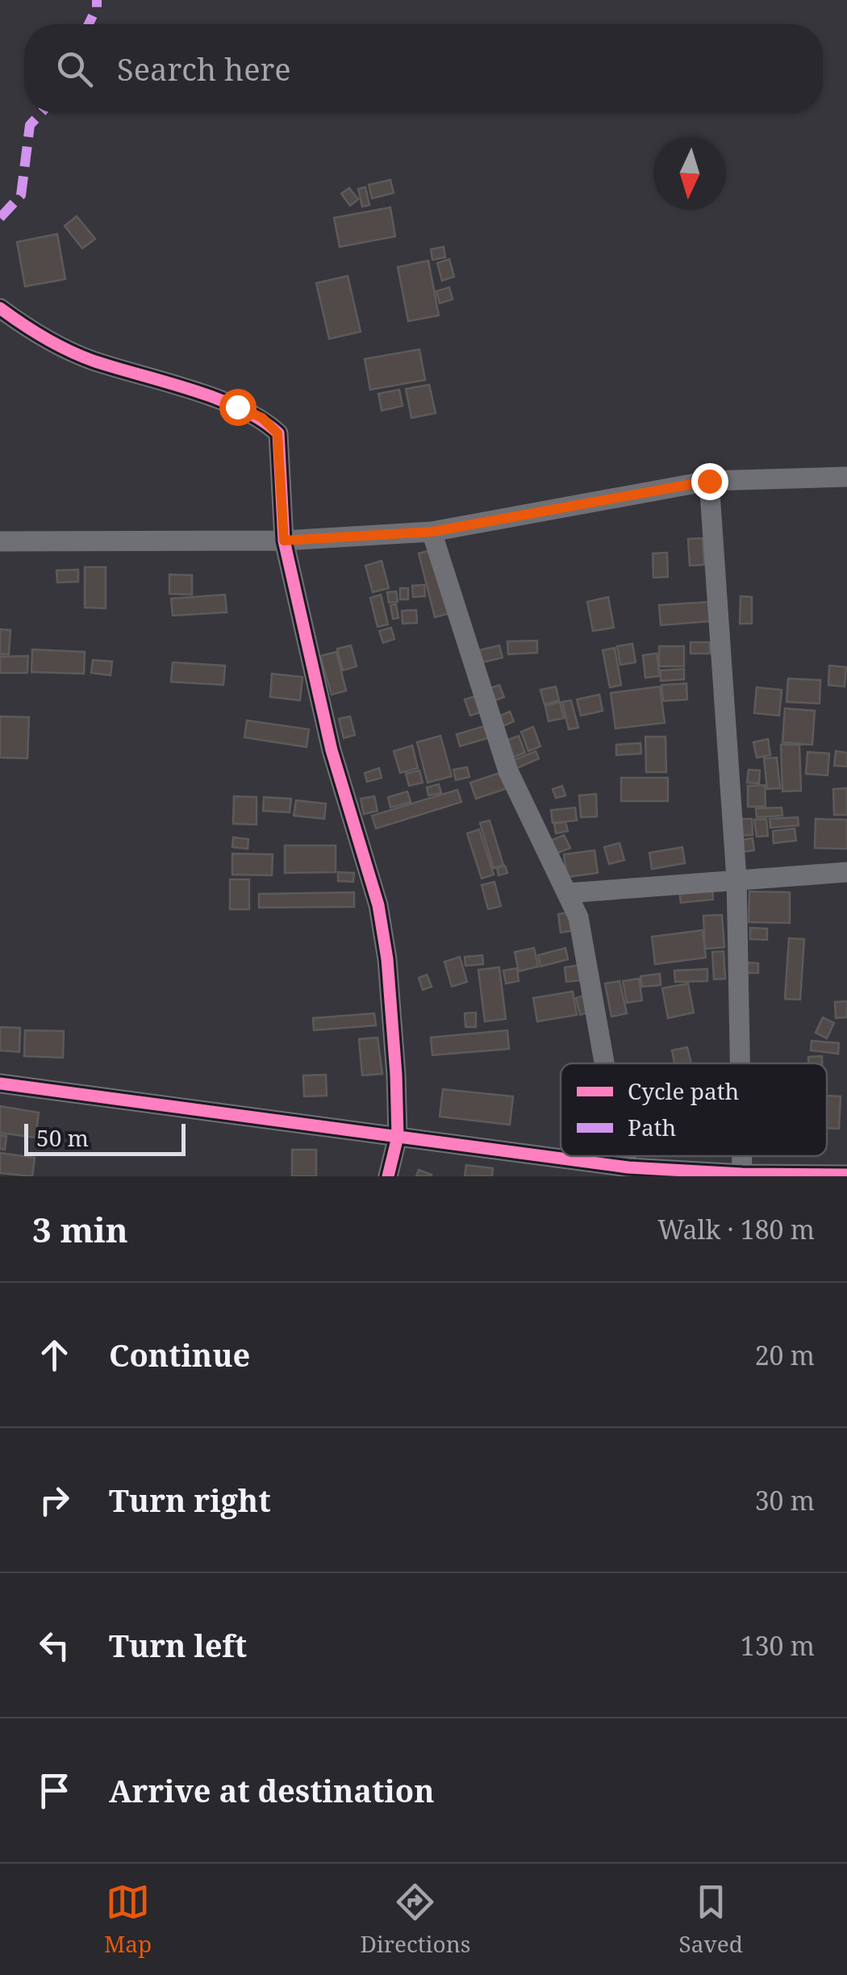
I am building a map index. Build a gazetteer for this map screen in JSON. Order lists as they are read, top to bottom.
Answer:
{
  "legend": ["Cycle path", "Path"],
  "scale_bar": "50 m",
  "north": "bottom",
  "page": {
    "search": "Search here",
    "scale": "50 m",
    "heading": ["3 min", "Walk · 180 m"],
    "list": [
      ["Continue", "20 m"],
      ["Turn right", "30 m"],
      ["Turn left", "130 m"],
      "Arrive at destination"
    ],
    "nav": ["Map", "Directions", "Saved"]
  }
}
